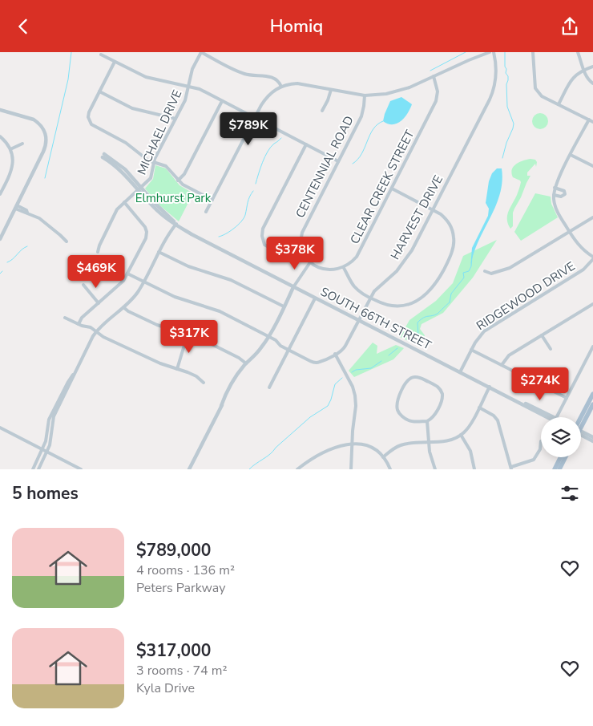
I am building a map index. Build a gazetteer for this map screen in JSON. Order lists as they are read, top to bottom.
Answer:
{
  "streets": {
    "street": [
      "MICHAEL DRIVE",
      "CENTENNIAL ROAD",
      "CLEAR CREEK STREET",
      "HARVEST DRIVE",
      "RIDGEWOOD DRIVE",
      "SOUTH 66TH STREET"
    ]
  },
  "crossings": [
    ["MICHAEL DRIVE", "SOUTH 66TH STREET"],
    ["HARVEST DRIVE", "SOUTH 66TH STREET"],
    ["RIDGEWOOD DRIVE", "SOUTH 66TH STREET"]
  ],
  "parks": ["Elmhurst Park"],
  "page": {
    "header": "Homiq",
    "price": [
      "$789K",
      "$378K",
      "$469K",
      "$317K",
      "$274K"
    ],
    "heading": "5 homes",
    "list": [
      {
        "name": "$789,000",
        "note": "4 rooms · 136 m² · Peters Parkway"
      },
      {
        "name": "$317,000",
        "note": "3 rooms · 74 m² · Kyla Drive"
      }
    ]
  }
}
